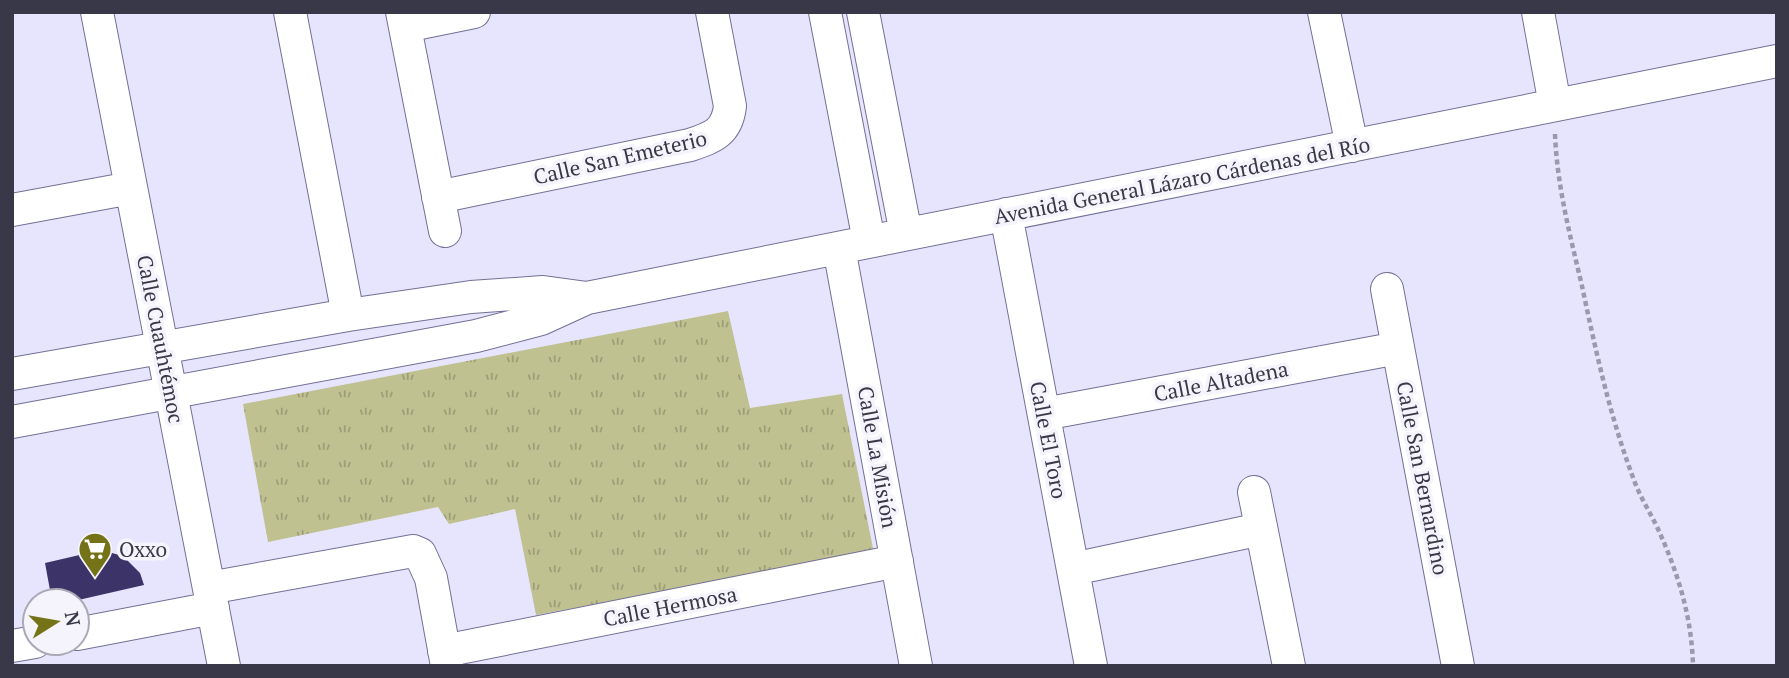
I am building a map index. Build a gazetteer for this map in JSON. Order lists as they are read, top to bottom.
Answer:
{
  "streets": {
    "street": [
      "Calle San Emeterio",
      "Avenida General Lázaro Cárdenas del Río",
      "Calle Cuauhtémoc",
      "Calle Altadena",
      "Calle El Toro",
      "Calle La Misión",
      "Calle San Bernardino",
      "Calle Hermosa"
    ]
  },
  "crossings": [
    ["Avenida General Lázaro Cárdenas del Río", "Calle Cuauhtémoc"],
    ["Avenida General Lázaro Cárdenas del Río", "Calle El Toro"],
    ["Avenida General Lázaro Cárdenas del Río", "Calle La Misión"],
    ["Calle Altadena", "Calle El Toro"],
    ["Calle Altadena", "Calle San Bernardino"],
    ["Calle La Misión", "Calle Hermosa"]
  ],
  "places": {
    "supermarket": ["Oxxo"]
  },
  "north": "right"
}
